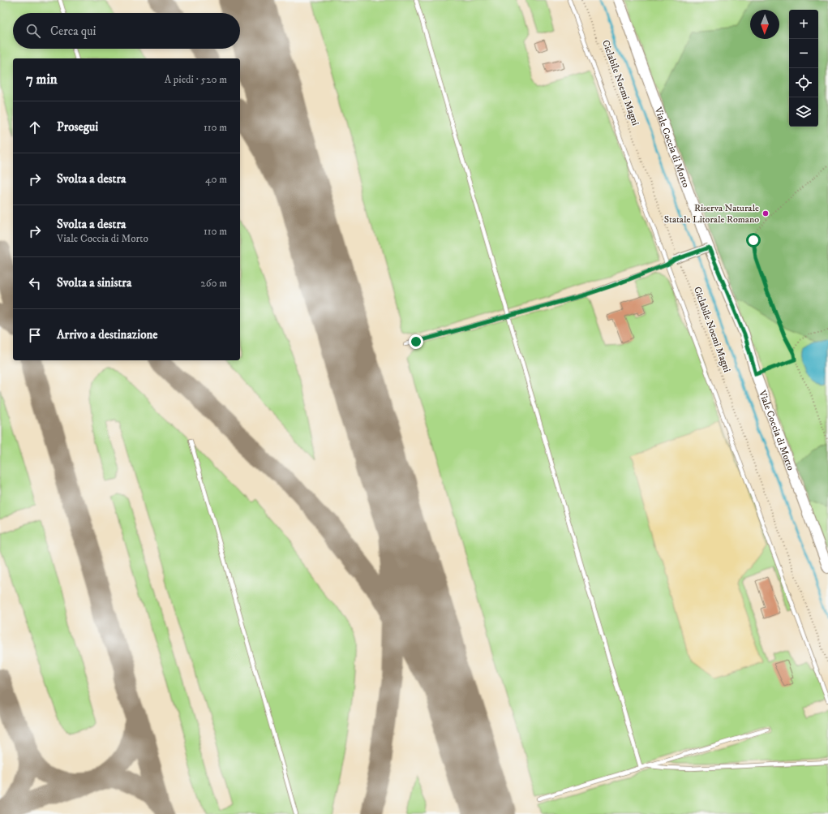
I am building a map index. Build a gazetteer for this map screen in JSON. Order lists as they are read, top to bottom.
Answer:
{
  "streets": {
    "street": ["Viale Coccia di Morto"],
    "path": ["Ciclabile Noemi Magni"]
  },
  "places": ["Riserva Naturale Statale Litorale Romano"],
  "north": "bottom",
  "page": {
    "map_buttons": ["+", "−"],
    "search": "Cerca qui",
    "heading": ["7 min", "A piedi · 520 m"],
    "list": [
      ["Prosegui", "110 m"],
      ["Svolta a destra", "40 m"],
      ["Svolta a destra", "Viale Coccia di Morto", "110 m"],
      ["Svolta a sinistra", "260 m"],
      "Arrivo a destinazione"
    ]
  }
}
